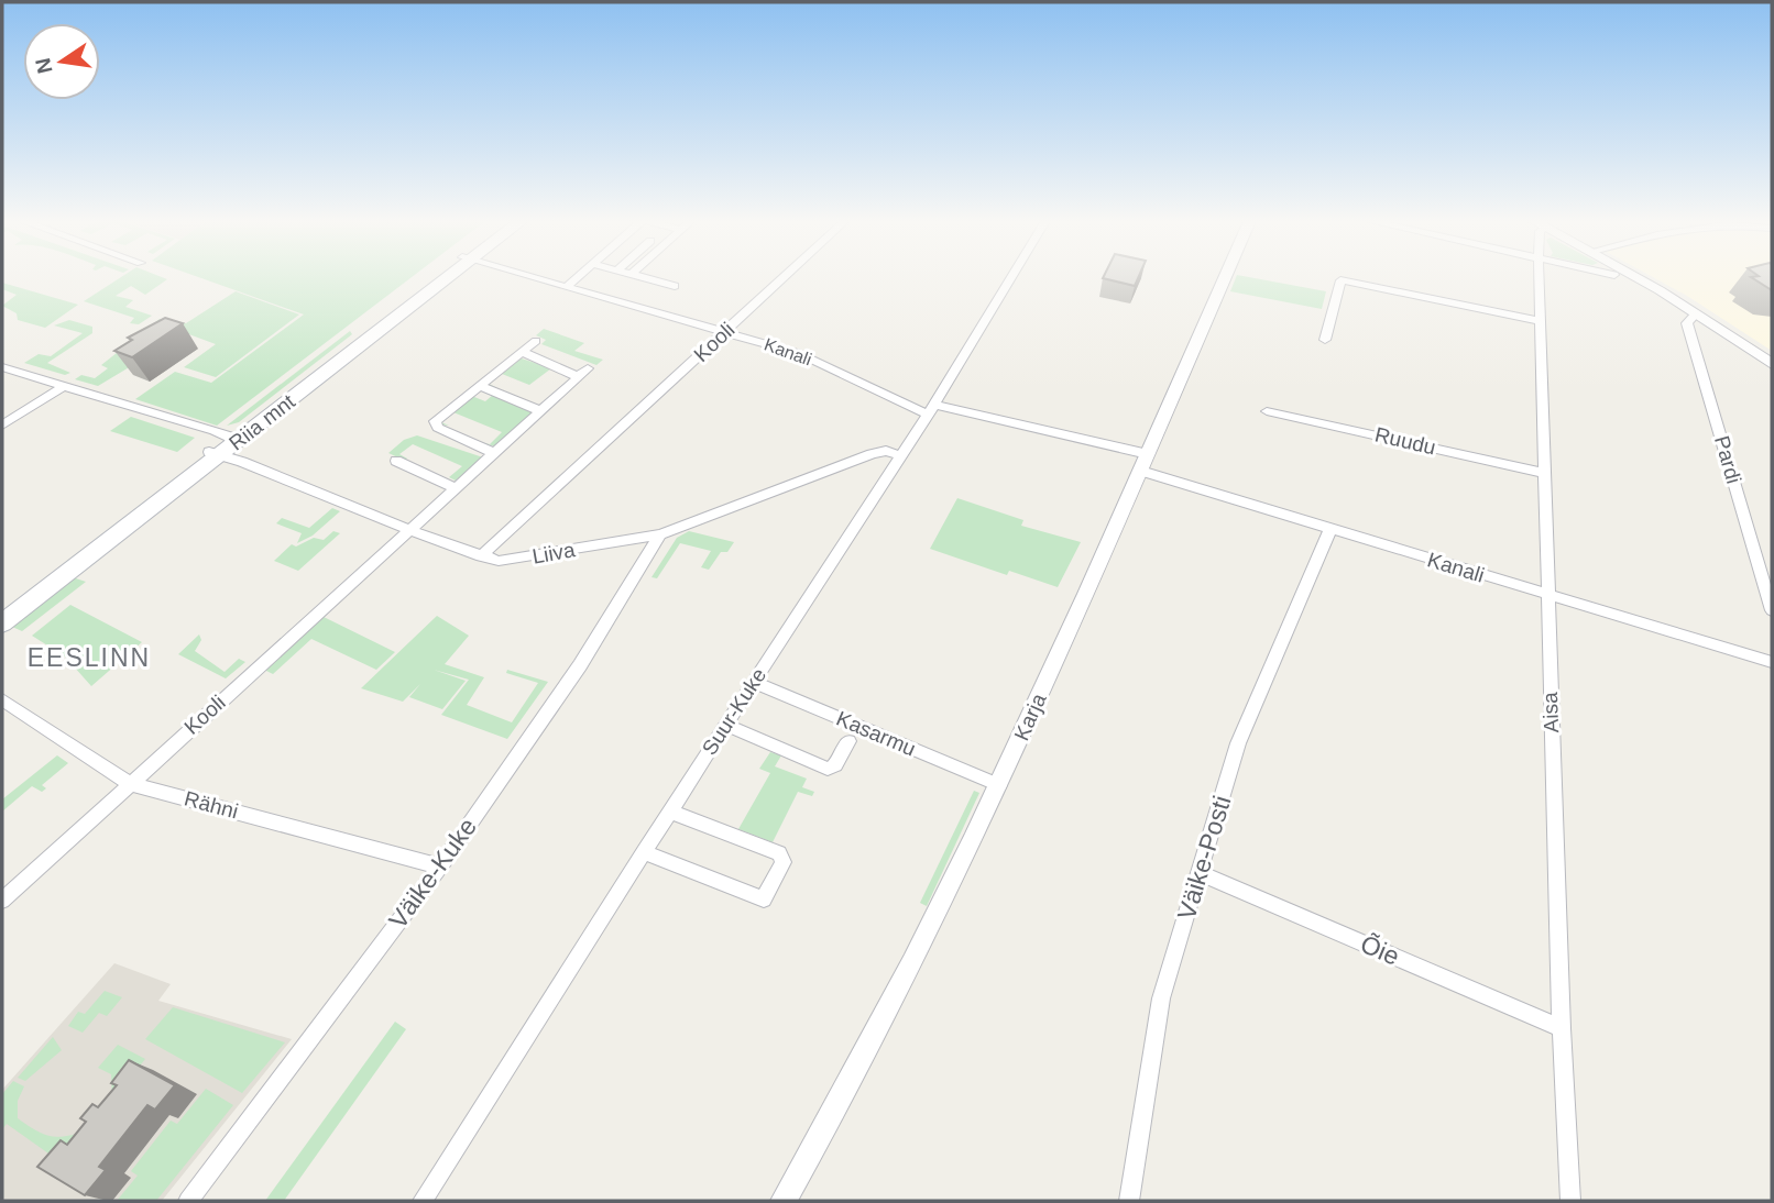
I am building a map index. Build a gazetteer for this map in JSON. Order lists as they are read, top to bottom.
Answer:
{
  "streets": {
    "main road": ["Riia mnt"],
    "street": [
      "Kooli",
      "Kanali",
      "Ruudu",
      "Pardi",
      "Liiva",
      "Suur-Kuke",
      "Aisa",
      "Karja",
      "Kasarmu",
      "Rähni",
      "Väike-Posti",
      "Väike-Kuke",
      "Õie"
    ]
  },
  "crossings": [
    ["Kooli", "Kanali"],
    ["Kooli", "Liiva"],
    ["Kooli", "Rähni"],
    ["Kanali", "Suur-Kuke"],
    ["Kanali", "Aisa"],
    ["Kanali", "Karja"],
    ["Kanali", "Väike-Posti"],
    ["Riia mnt", "Liiva"],
    ["Ruudu", "Aisa"],
    ["Liiva", "Suur-Kuke"],
    ["Liiva", "Väike-Kuke"],
    ["Suur-Kuke", "Kasarmu"],
    ["Aisa", "Õie"],
    ["Karja", "Kasarmu"],
    ["Rähni", "Väike-Kuke"],
    ["Väike-Posti", "Õie"]
  ],
  "districts": ["EESLINN"],
  "north": "left"
}
